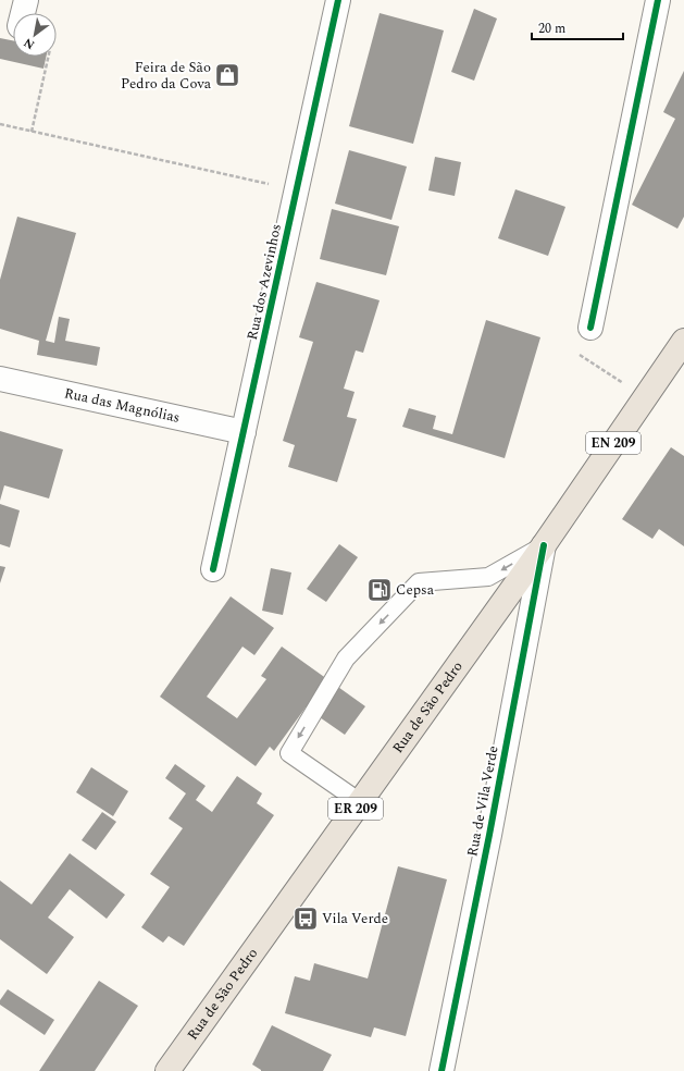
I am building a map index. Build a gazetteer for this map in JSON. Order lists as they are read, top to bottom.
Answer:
{
  "streets": {
    "main road": ["EN 209", "Rua de São Pedro", "ER 209"],
    "street": ["Rua dos Azevinhos", "Rua das Magnólias", "Rua de Vila Verde"]
  },
  "crossings": [
    ["Rua dos Azevinhos", "Rua das Magnólias"],
    ["Rua de São Pedro", "Rua de Vila Verde"]
  ],
  "places": {
    "shop": ["Feira de São Pedro da Cova"],
    "fuel station": ["Cepsa"],
    "bus stop": ["Vila Verde"]
  },
  "scale_bar": "20 m",
  "north": "bottom left"
}
